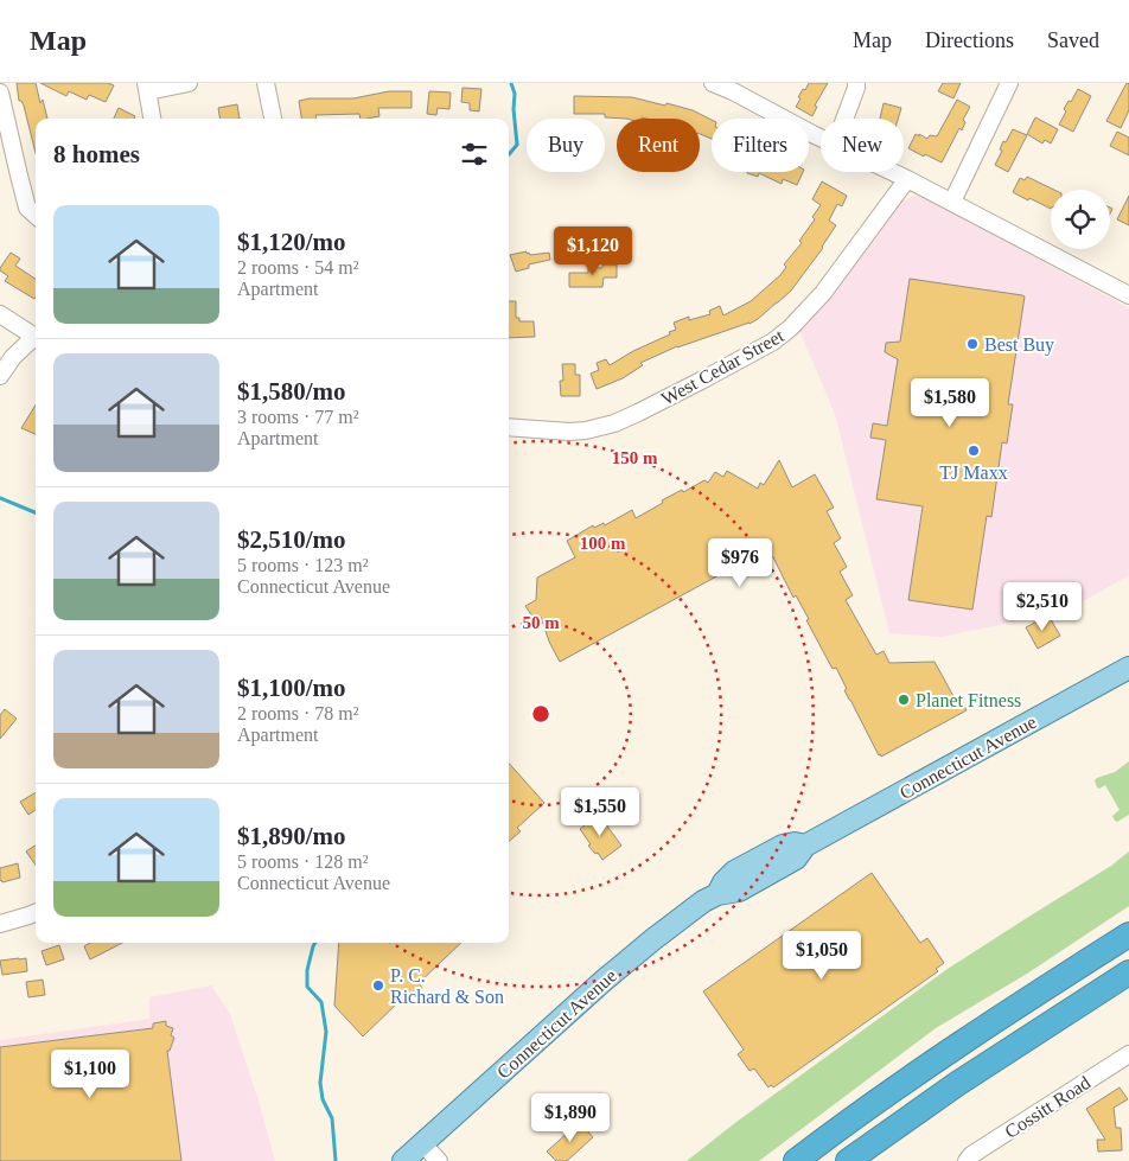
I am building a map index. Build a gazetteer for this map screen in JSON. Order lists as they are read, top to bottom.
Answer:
{
  "streets": {
    "main road": ["Connecticut Avenue"],
    "street": ["West Cedar Street", "Cossitt Road"]
  },
  "places": [
    "Best Buy",
    "TJ Maxx",
    "Planet Fitness",
    "P. C. Richard & Son"
  ],
  "page": {
    "header": "Map",
    "nav": ["Map", "Directions", "Saved"],
    "chip": [
      "Buy",
      "Rent",
      "Filters",
      "New"
    ],
    "heading": "8 homes",
    "list": [
      {
        "name": "$1,120/mo",
        "note": "2 rooms · 54 m² · Apartment"
      },
      {
        "name": "$1,580/mo",
        "note": "3 rooms · 77 m² · Apartment"
      },
      {
        "name": "$2,510/mo",
        "note": "5 rooms · 123 m² · Connecticut Avenue"
      },
      {
        "name": "$1,100/mo",
        "note": "2 rooms · 78 m² · Apartment"
      },
      {
        "name": "$1,890/mo",
        "note": "5 rooms · 128 m² · Connecticut Avenue"
      }
    ],
    "price": [
      "$1,120",
      "$1,580",
      "$976",
      "$2,510",
      "$1,550",
      "$1,050",
      "$1,100",
      "$1,890"
    ]
  },
  "rings": ["150 m", "100 m", "50 m"]
}
